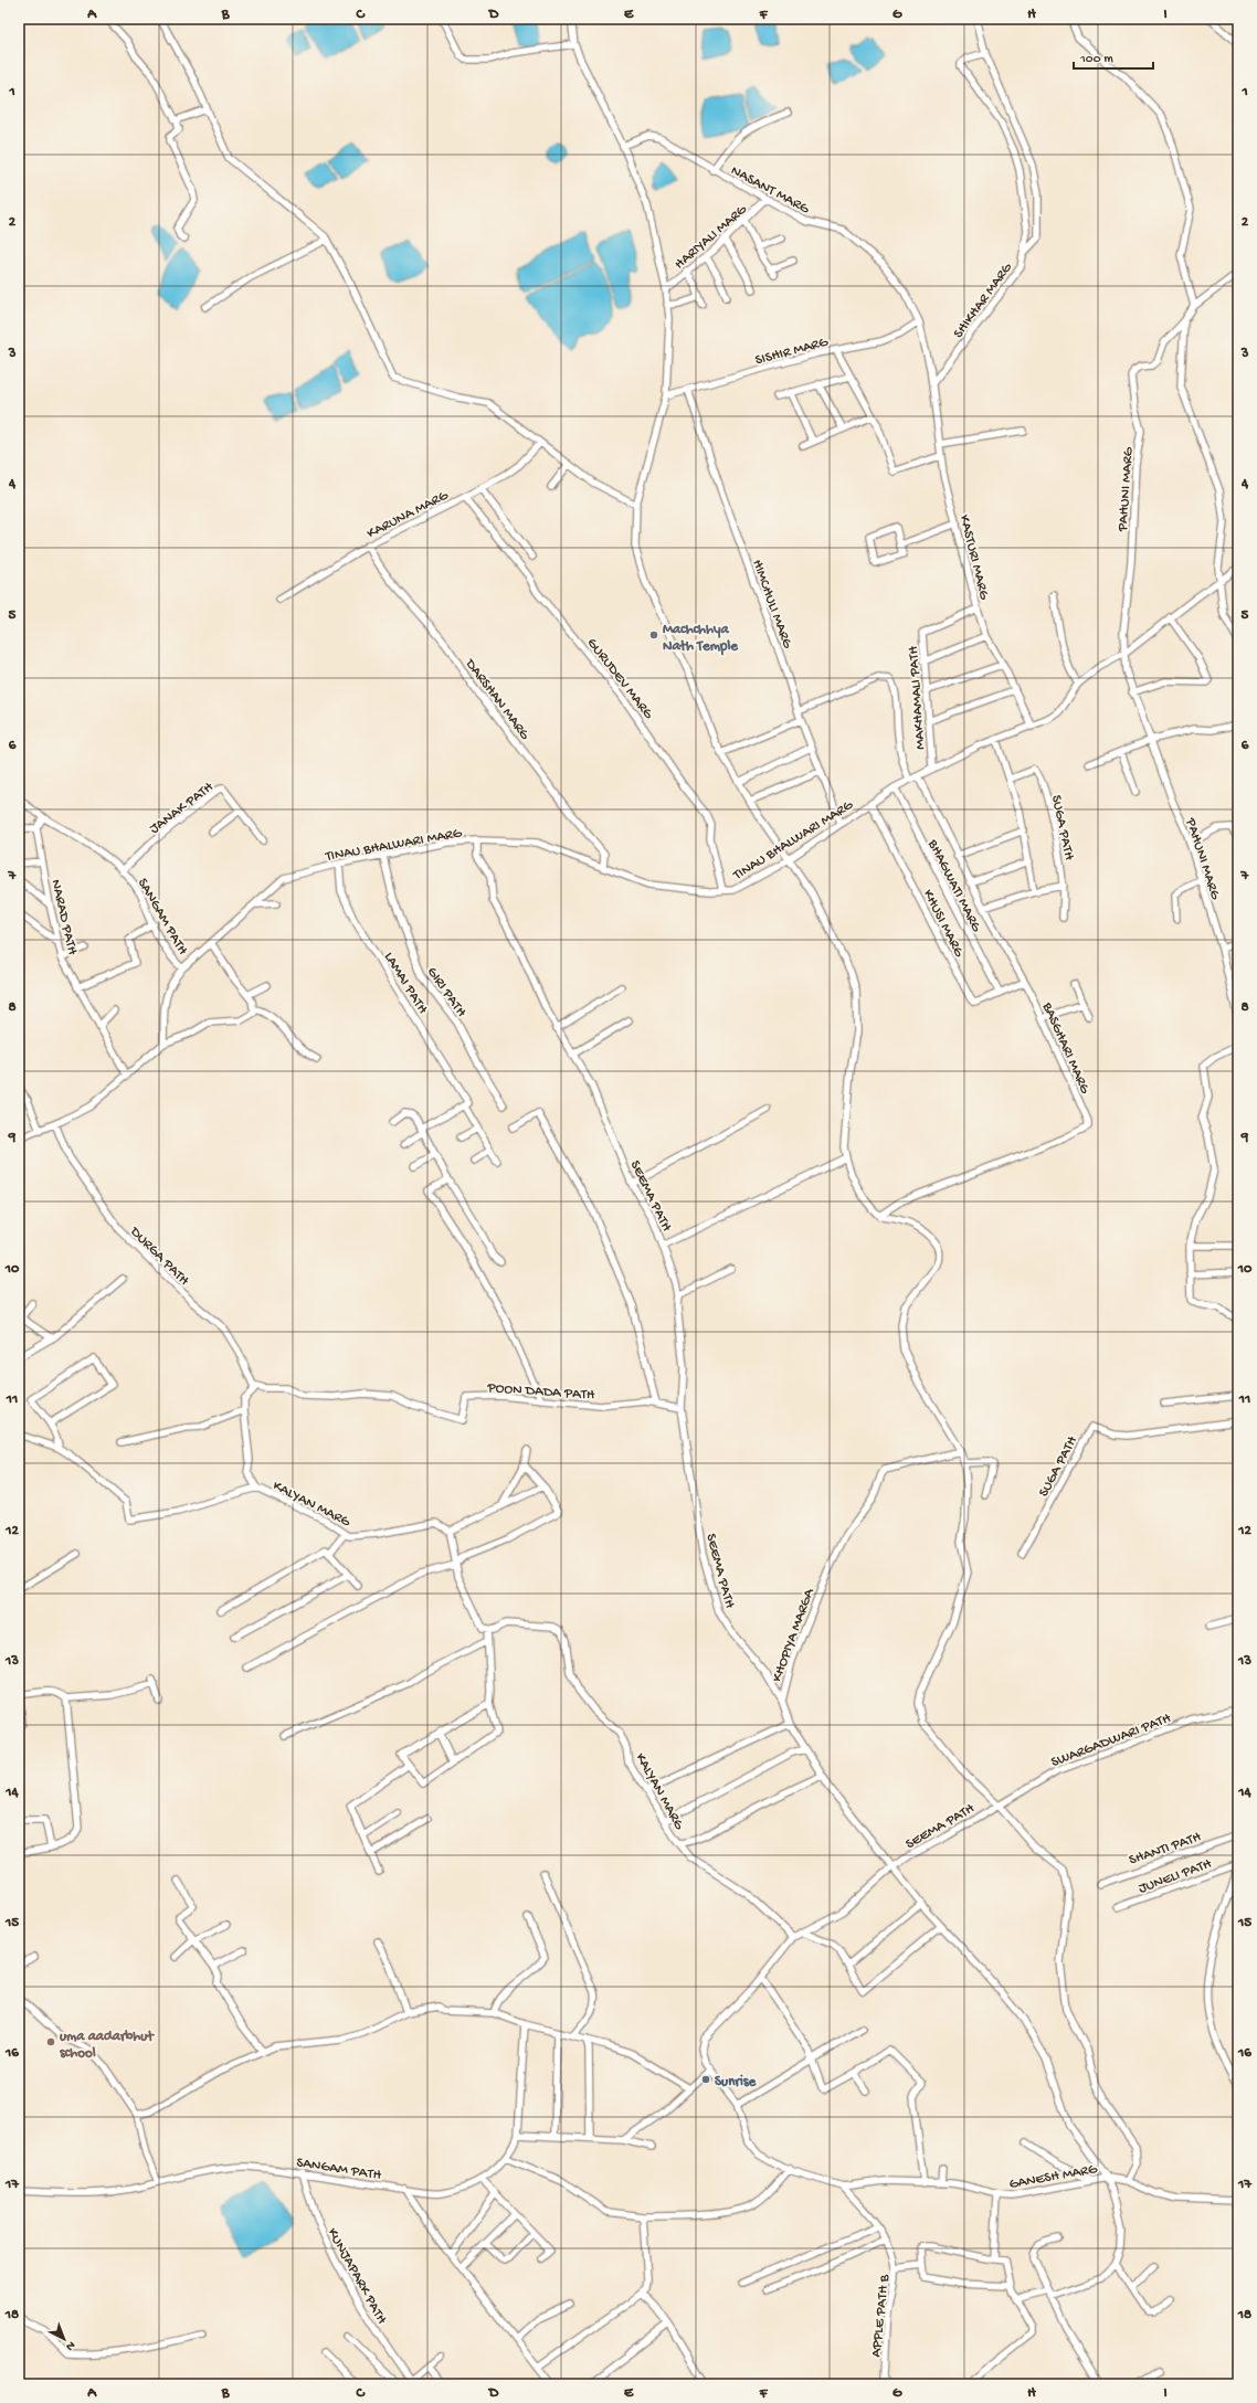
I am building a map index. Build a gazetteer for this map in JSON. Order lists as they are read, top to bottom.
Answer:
{
  "streets": {
    "street": [
      "NASANT MARG",
      "HARIYALI MARG",
      "SHIKHAR MARG",
      "SISHIR MARG",
      "PAHUNI MARG",
      "KARUNA MARG",
      "KASTURI MARG",
      "HIMCHULI MARG",
      "GURUDEV MARG",
      "DARSHAN MARG",
      "MAKHAMALI PATH",
      "JANAK PATH",
      "SUGA PATH",
      "TINAU BHALWARI MARG",
      "BHAGWATI MARG",
      "SANGAM PATH",
      "NARAD PATH",
      "KHUSI MARG",
      "LAMAI PATH",
      "GIRI PATH",
      "BASGHARI MARG",
      "SEEMA PATH",
      "DURGA PATH",
      "POON DADA PATH",
      "KALYAN MARG",
      "KHOPIYA MARGA",
      "SWARGADWARI PATH",
      "SHANTI PATH",
      "JUNELI PATH",
      "GANESH MARG",
      "KUNJAPARK PATH",
      "APPLE PATH B"
    ]
  },
  "crossings": [
    ["NASANT MARG", "HARIYALI MARG"],
    ["NASANT MARG", "SHIKHAR MARG"],
    ["NASANT MARG", "SISHIR MARG"],
    ["NASANT MARG", "KASTURI MARG"],
    ["SHIKHAR MARG", "KASTURI MARG"],
    ["SISHIR MARG", "HIMCHULI MARG"],
    ["PAHUNI MARG", "TINAU BHALWARI MARG"],
    ["KARUNA MARG", "GURUDEV MARG"],
    ["KARUNA MARG", "DARSHAN MARG"],
    ["KASTURI MARG", "MAKHAMALI PATH"],
    ["KASTURI MARG", "TINAU BHALWARI MARG"],
    ["HIMCHULI MARG", "TINAU BHALWARI MARG"],
    ["GURUDEV MARG", "TINAU BHALWARI MARG"],
    ["DARSHAN MARG", "TINAU BHALWARI MARG"],
    ["MAKHAMALI PATH", "TINAU BHALWARI MARG"],
    ["JANAK PATH", "SANGAM PATH"],
    ["TINAU BHALWARI MARG", "BHAGWATI MARG"],
    ["TINAU BHALWARI MARG", "SANGAM PATH"],
    ["TINAU BHALWARI MARG", "KHUSI MARG"],
    ["TINAU BHALWARI MARG", "LAMAI PATH"],
    ["TINAU BHALWARI MARG", "GIRI PATH"],
    ["TINAU BHALWARI MARG", "BASGHARI MARG"],
    ["TINAU BHALWARI MARG", "SEEMA PATH"],
    ["BHAGWATI MARG", "KHUSI MARG"],
    ["SANGAM PATH", "KUNJAPARK PATH"],
    ["KHUSI MARG", "BASGHARI MARG"],
    ["SEEMA PATH", "POON DADA PATH"],
    ["SEEMA PATH", "KALYAN MARG"],
    ["SEEMA PATH", "KHOPIYA MARGA"],
    ["SEEMA PATH", "SWARGADWARI PATH"],
    ["DURGA PATH", "POON DADA PATH"],
    ["KHOPIYA MARGA", "GANESH MARG"],
    ["GANESH MARG", "APPLE PATH B"]
  ],
  "places": ["Machchhya Nath Temple", "uma aadarbhut school", "Sunrise"],
  "scale_bar": "100 m",
  "north": "bottom right",
  "grid": {
    "columns": [
      "A",
      "B",
      "C",
      "D",
      "E",
      "F",
      "G",
      "H",
      "I"
    ],
    "rows": [
      "1",
      "2",
      "3",
      "4",
      "5",
      "6",
      "7",
      "8",
      "9",
      "10",
      "11",
      "12",
      "13",
      "14",
      "15",
      "16",
      "17",
      "18"
    ]
  }
}
